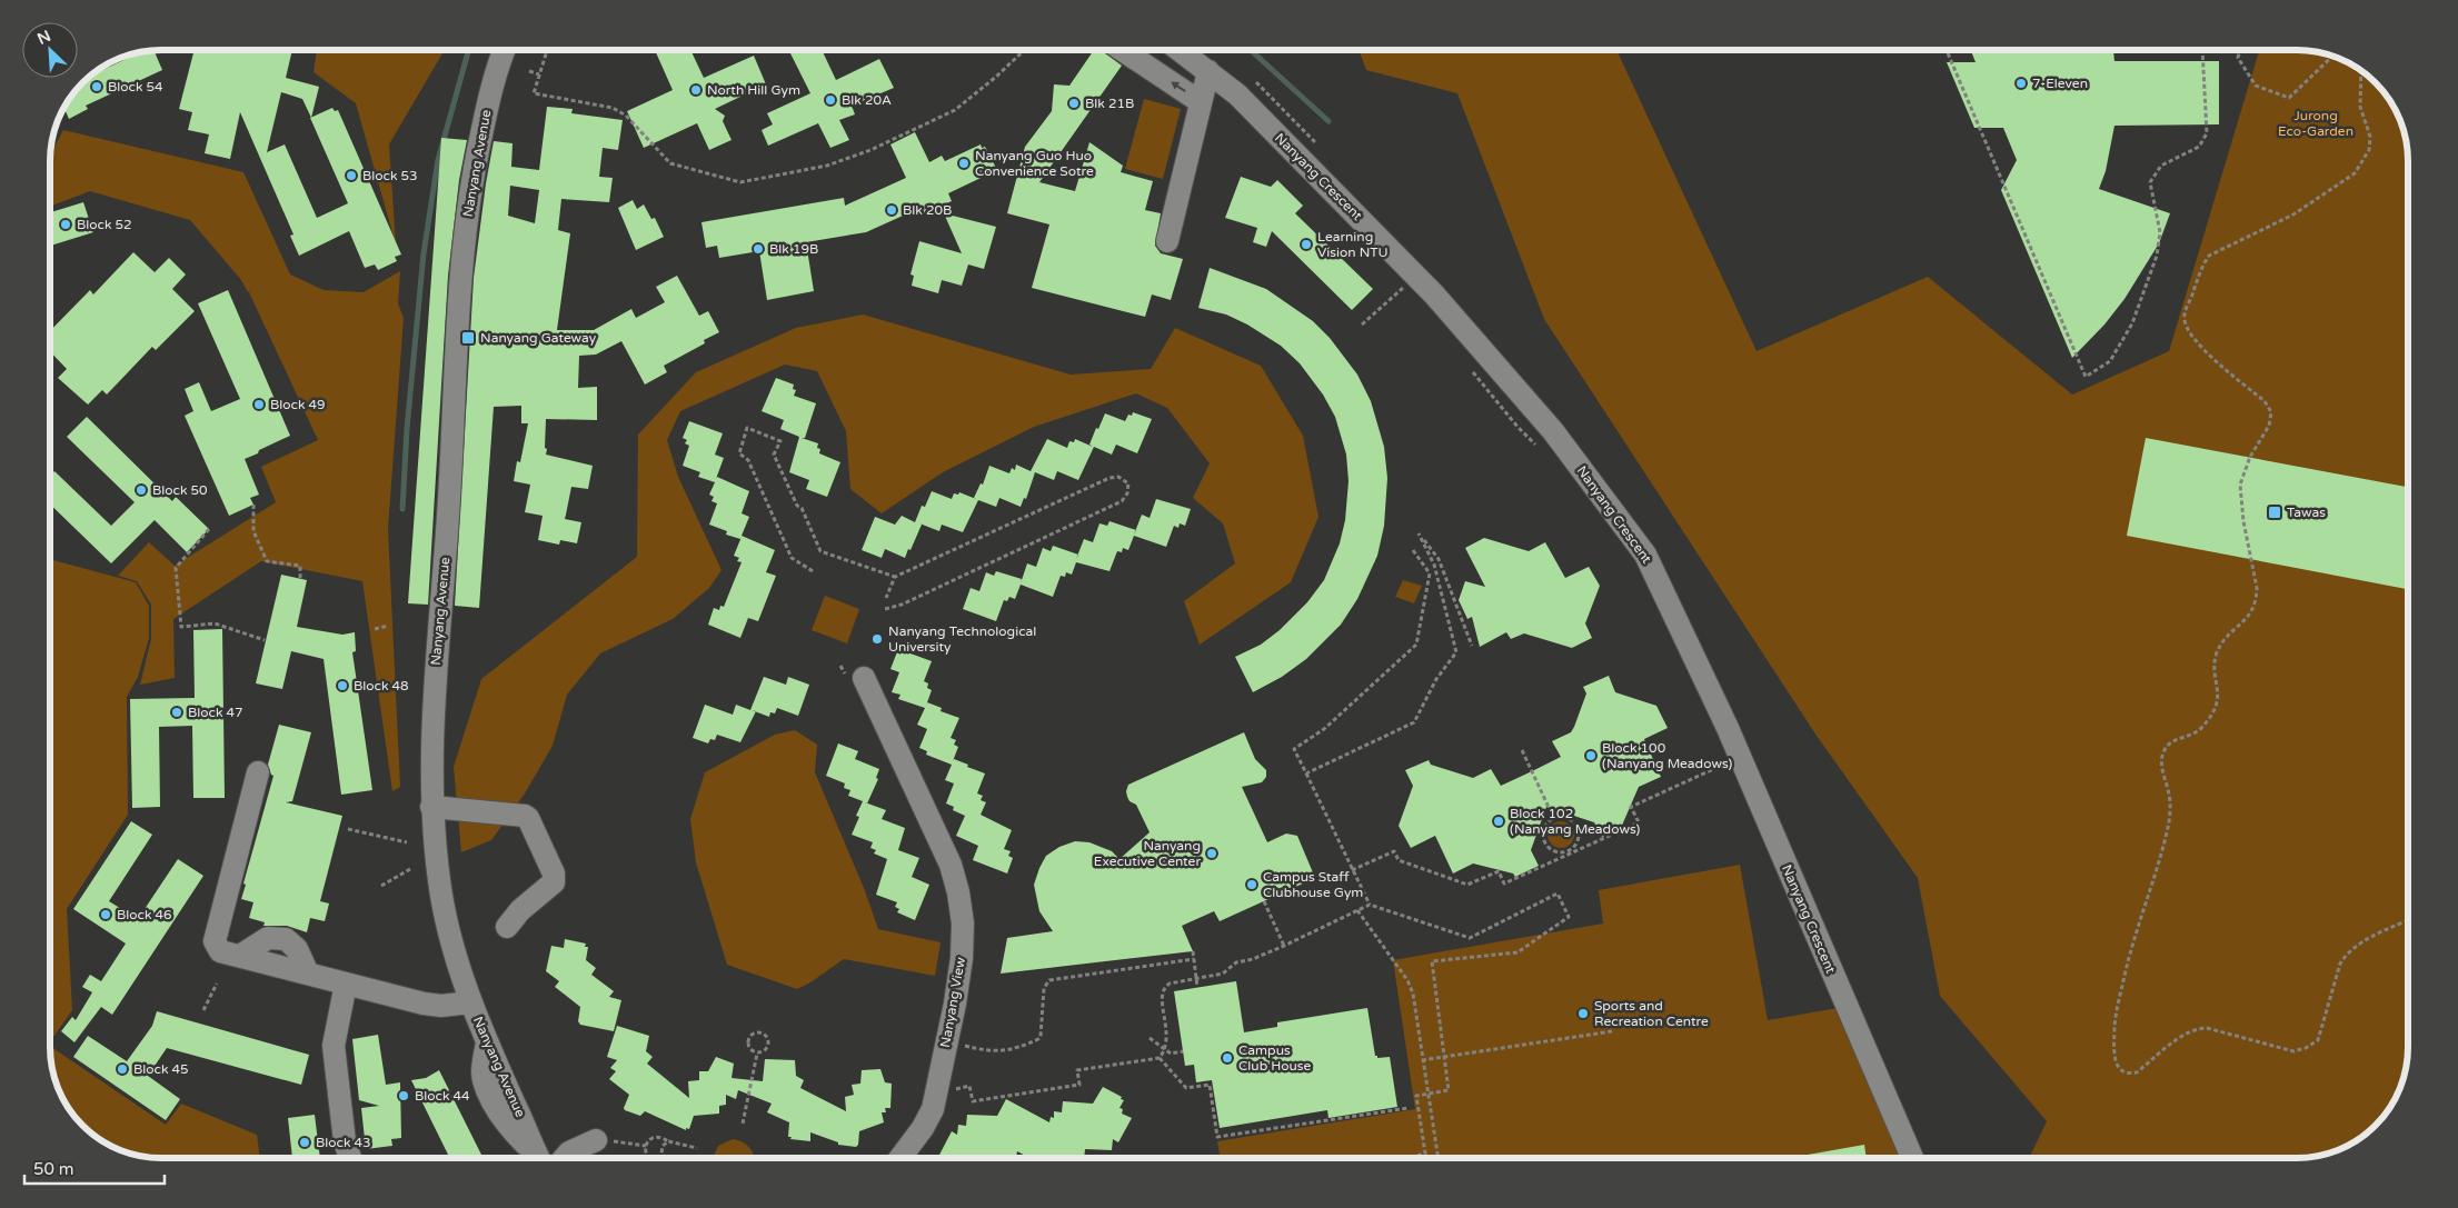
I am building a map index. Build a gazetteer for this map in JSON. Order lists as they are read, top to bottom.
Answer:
{
  "streets": {
    "street": ["Nanyang Avenue", "Nanyang Crescent", "Nanyang View"]
  },
  "parks": ["Jurong Eco-Garden"],
  "places": {
    "other": [
      "7-Eleven",
      "Block 54",
      "North Hill Gym",
      "Blk 20A",
      "Blk 21B",
      "Nanyang Guo Huo Convenience Sotre",
      "Block 53",
      "Blk 20B",
      "Block 52",
      "Learning Vision NTU",
      "Blk 19B",
      "Block 49",
      "Block 50",
      "Nanyang Technological University",
      "Block 48",
      "Block 47",
      "Block 100 (Nanyang Meadows)",
      "Block 102 (Nanyang Meadows)",
      "Nanyang Executive Center",
      "Campus Staff Clubhouse Gym",
      "Block 46",
      "Sports and Recreation Centre",
      "Campus Club House",
      "Block 45",
      "Block 44",
      "Block 43"
    ],
    "transit": ["Nanyang Gateway", "Tawas"]
  },
  "scale_bar": "50 m",
  "north": "top left"
}
